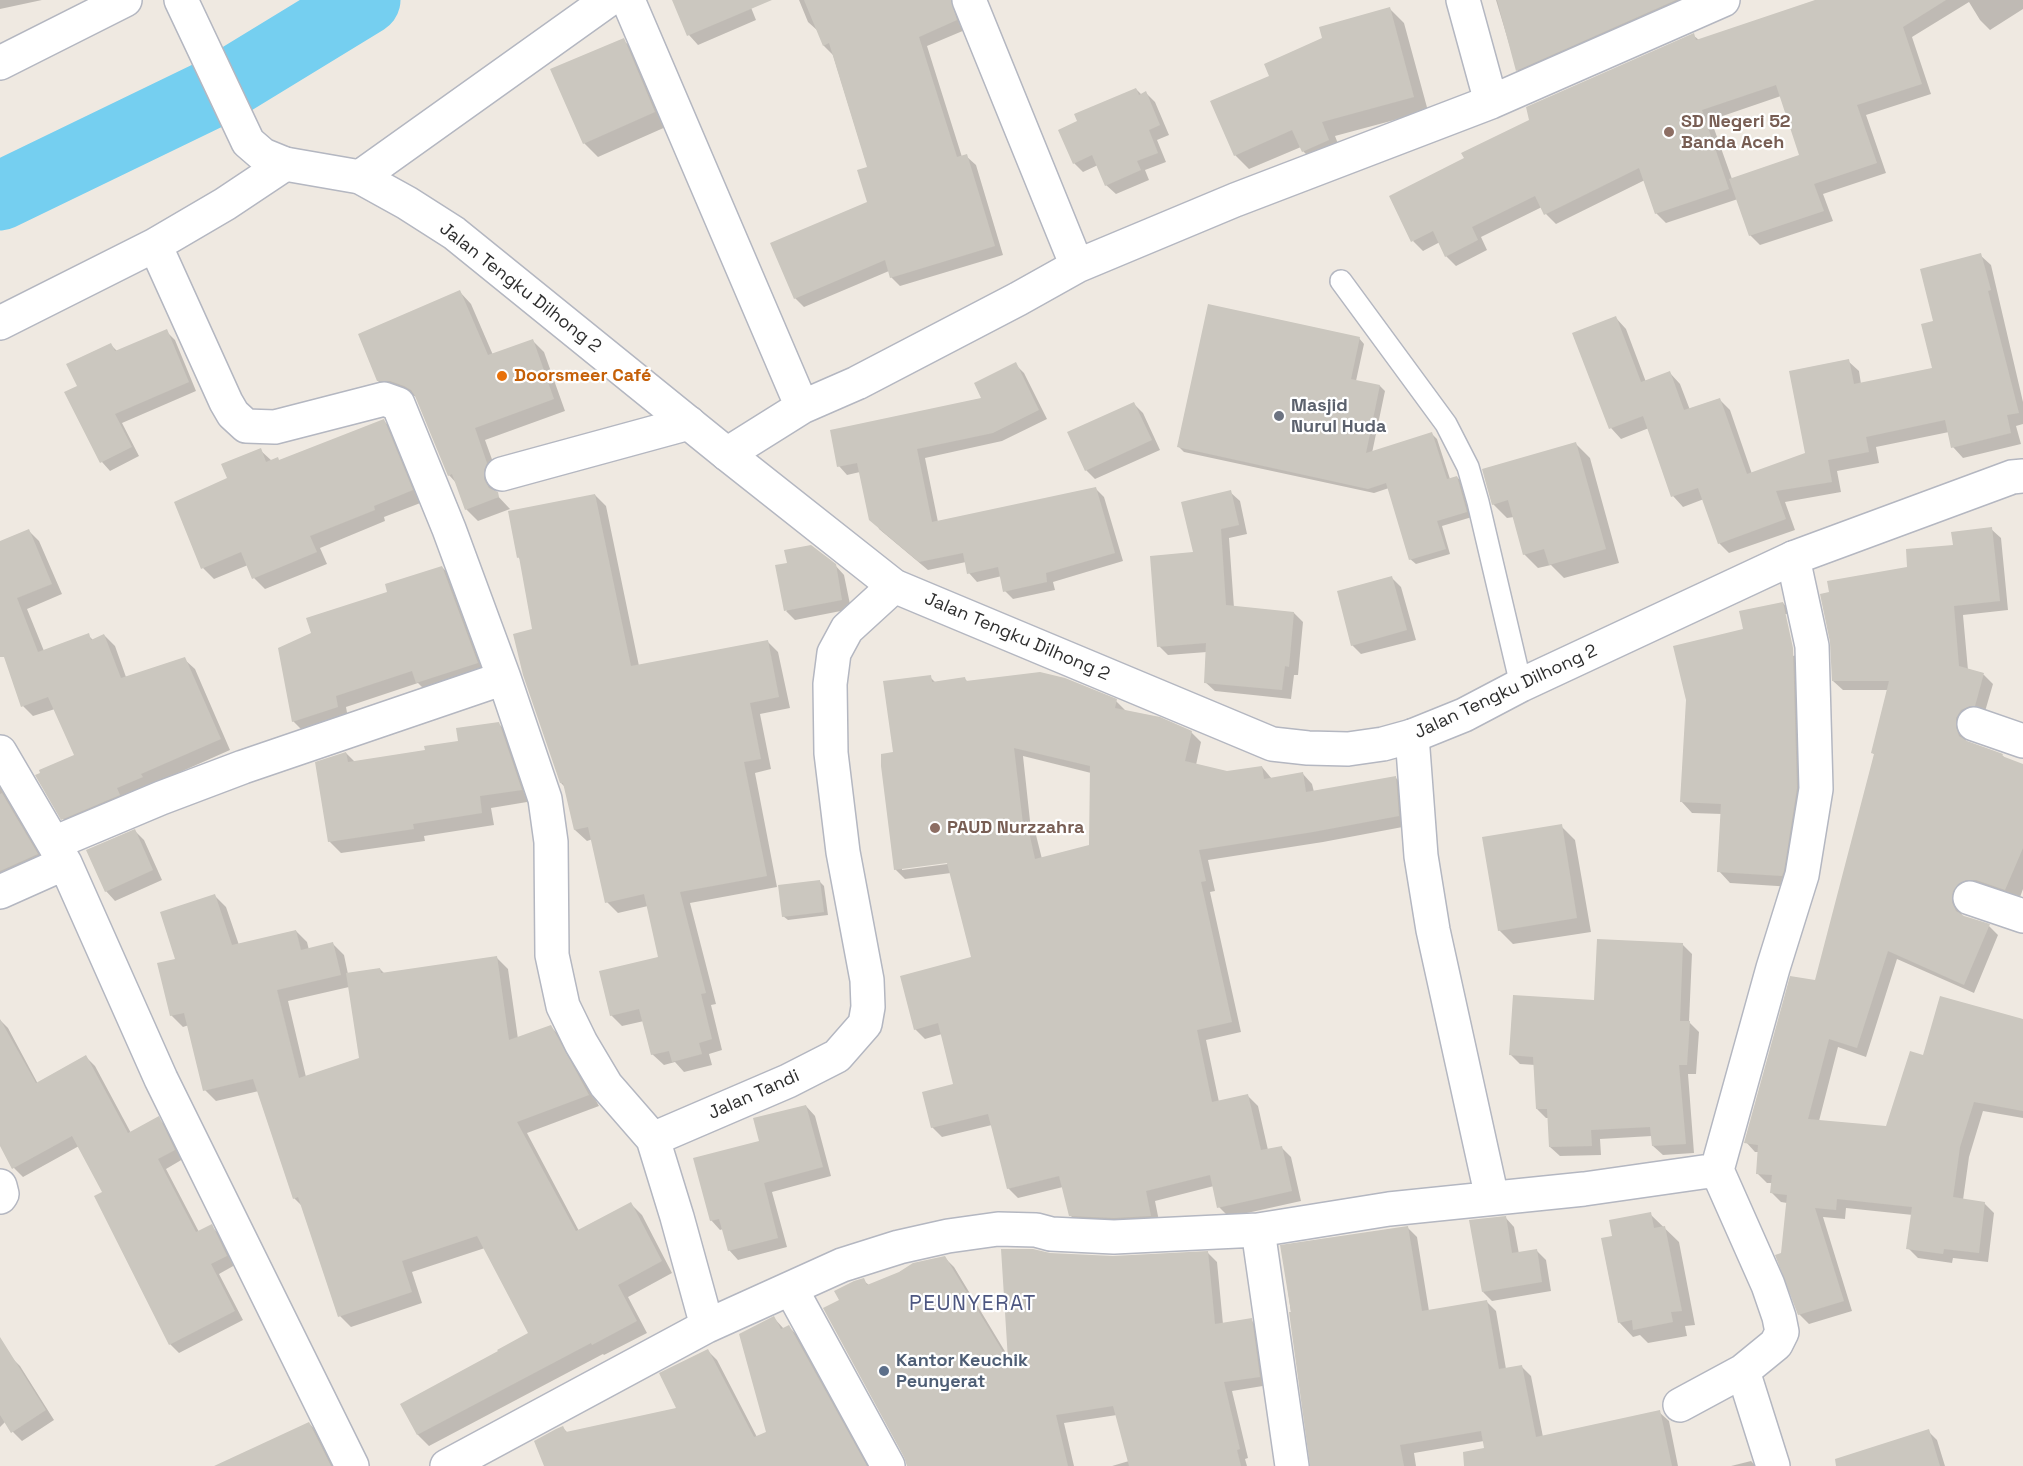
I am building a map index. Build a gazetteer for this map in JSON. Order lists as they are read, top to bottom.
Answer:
{
  "streets": {
    "street": ["Jalan Tengku Dilhong 2", "Jalan Tandi"]
  },
  "crossings": [
    ["Jalan Tengku Dilhong 2", "Jalan Tandi"]
  ],
  "districts": ["PEUNYERAT"],
  "places": [
    "SD Negeri 52 Banda Aceh",
    "Doorsmeer Café",
    "Masjid Nurul Huda",
    "PAUD Nurzzahra",
    "Kantor Keuchik Peunyerat"
  ]
}
